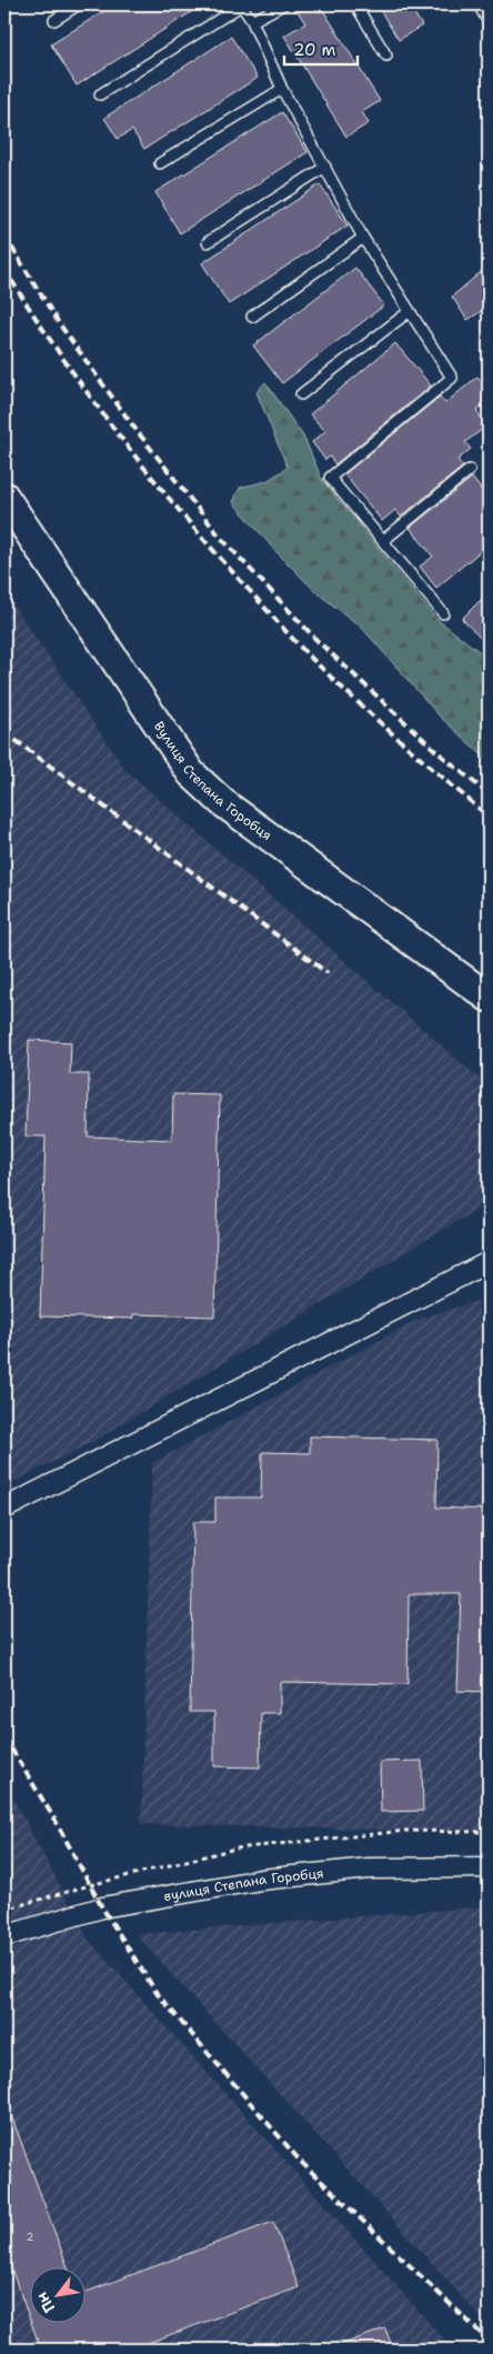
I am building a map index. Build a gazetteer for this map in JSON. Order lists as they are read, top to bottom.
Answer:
{
  "streets": {
    "street": ["Вулиця Степана Горобця", "вулиця Степана Горобця"]
  },
  "house_numbers": ["2"],
  "scale_bar": "20 m",
  "north": "bottom left"
}
